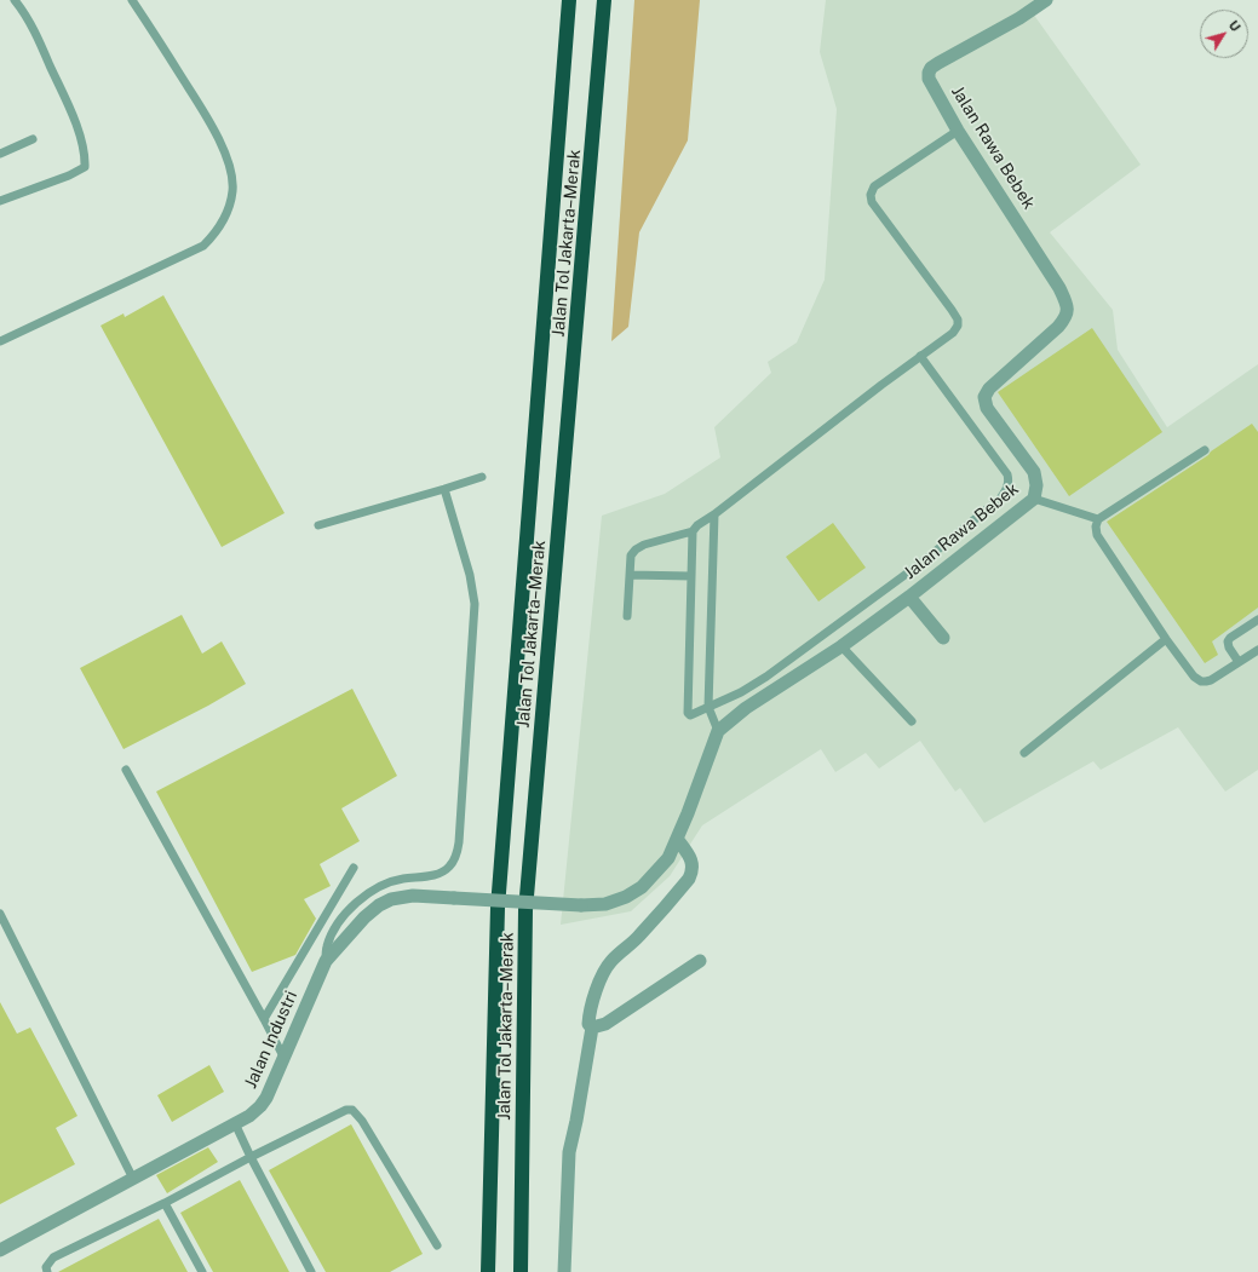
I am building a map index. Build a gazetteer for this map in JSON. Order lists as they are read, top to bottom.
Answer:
{
  "streets": {
    "highway": ["Jalan Tol Jakarta–Merak"],
    "street": ["Jalan Rawa Bebek", "Jalan Industri"]
  },
  "north": "top right"
}
